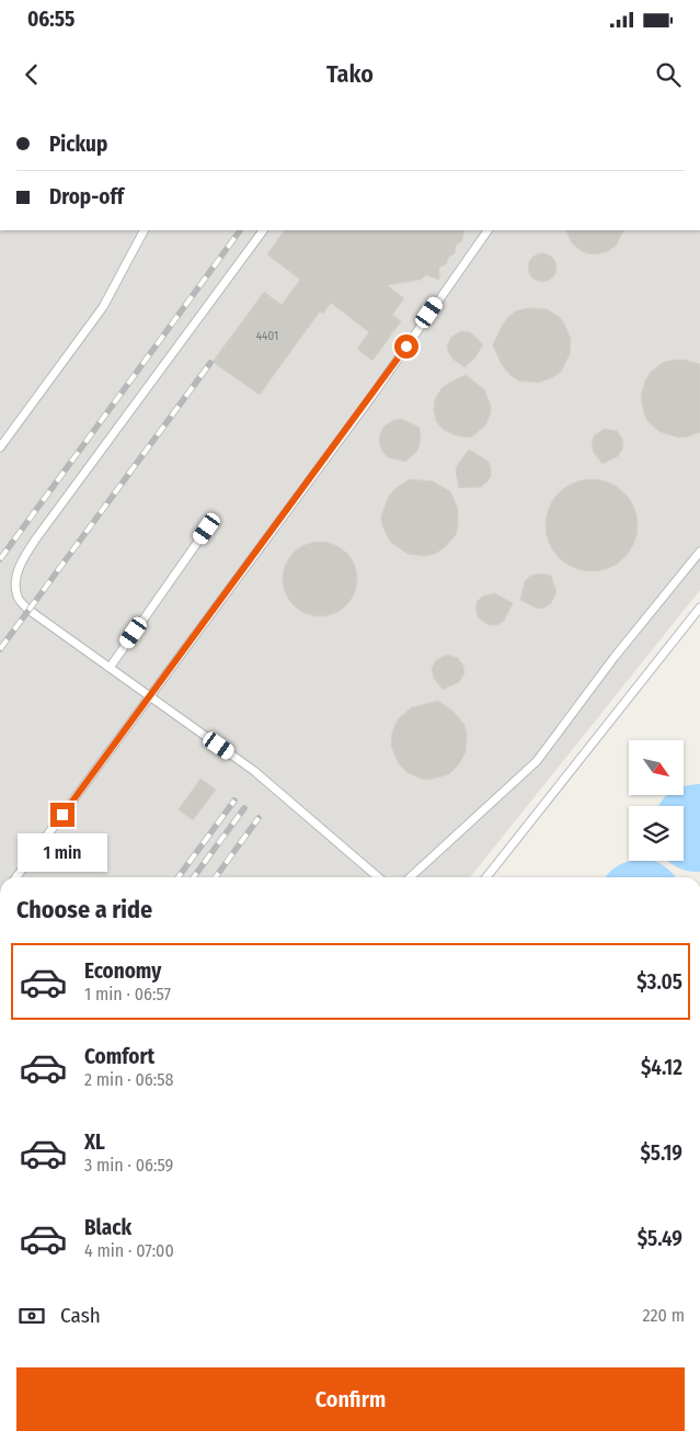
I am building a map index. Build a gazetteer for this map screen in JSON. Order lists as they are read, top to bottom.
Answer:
{
  "house_numbers": ["4401"],
  "north": "bottom right",
  "page": {
    "status": "06:55",
    "header": "Tako",
    "banner": ["Pickup", "Drop-off"],
    "bubble": "1 min",
    "heading": "Choose a ride",
    "list": [
      {
        "name": "Economy",
        "note": "1 min · 06:57",
        "value": "$3.05"
      },
      {
        "name": "Comfort",
        "note": "2 min · 06:58",
        "value": "$4.12"
      },
      {
        "name": "XL",
        "note": "3 min · 06:59",
        "value": "$5.19"
      },
      {
        "name": "Black",
        "note": "4 min · 07:00",
        "value": "$5.49"
      }
    ],
    "pay": ["Cash", "220 m"],
    "buttons": "Confirm"
  }
}
